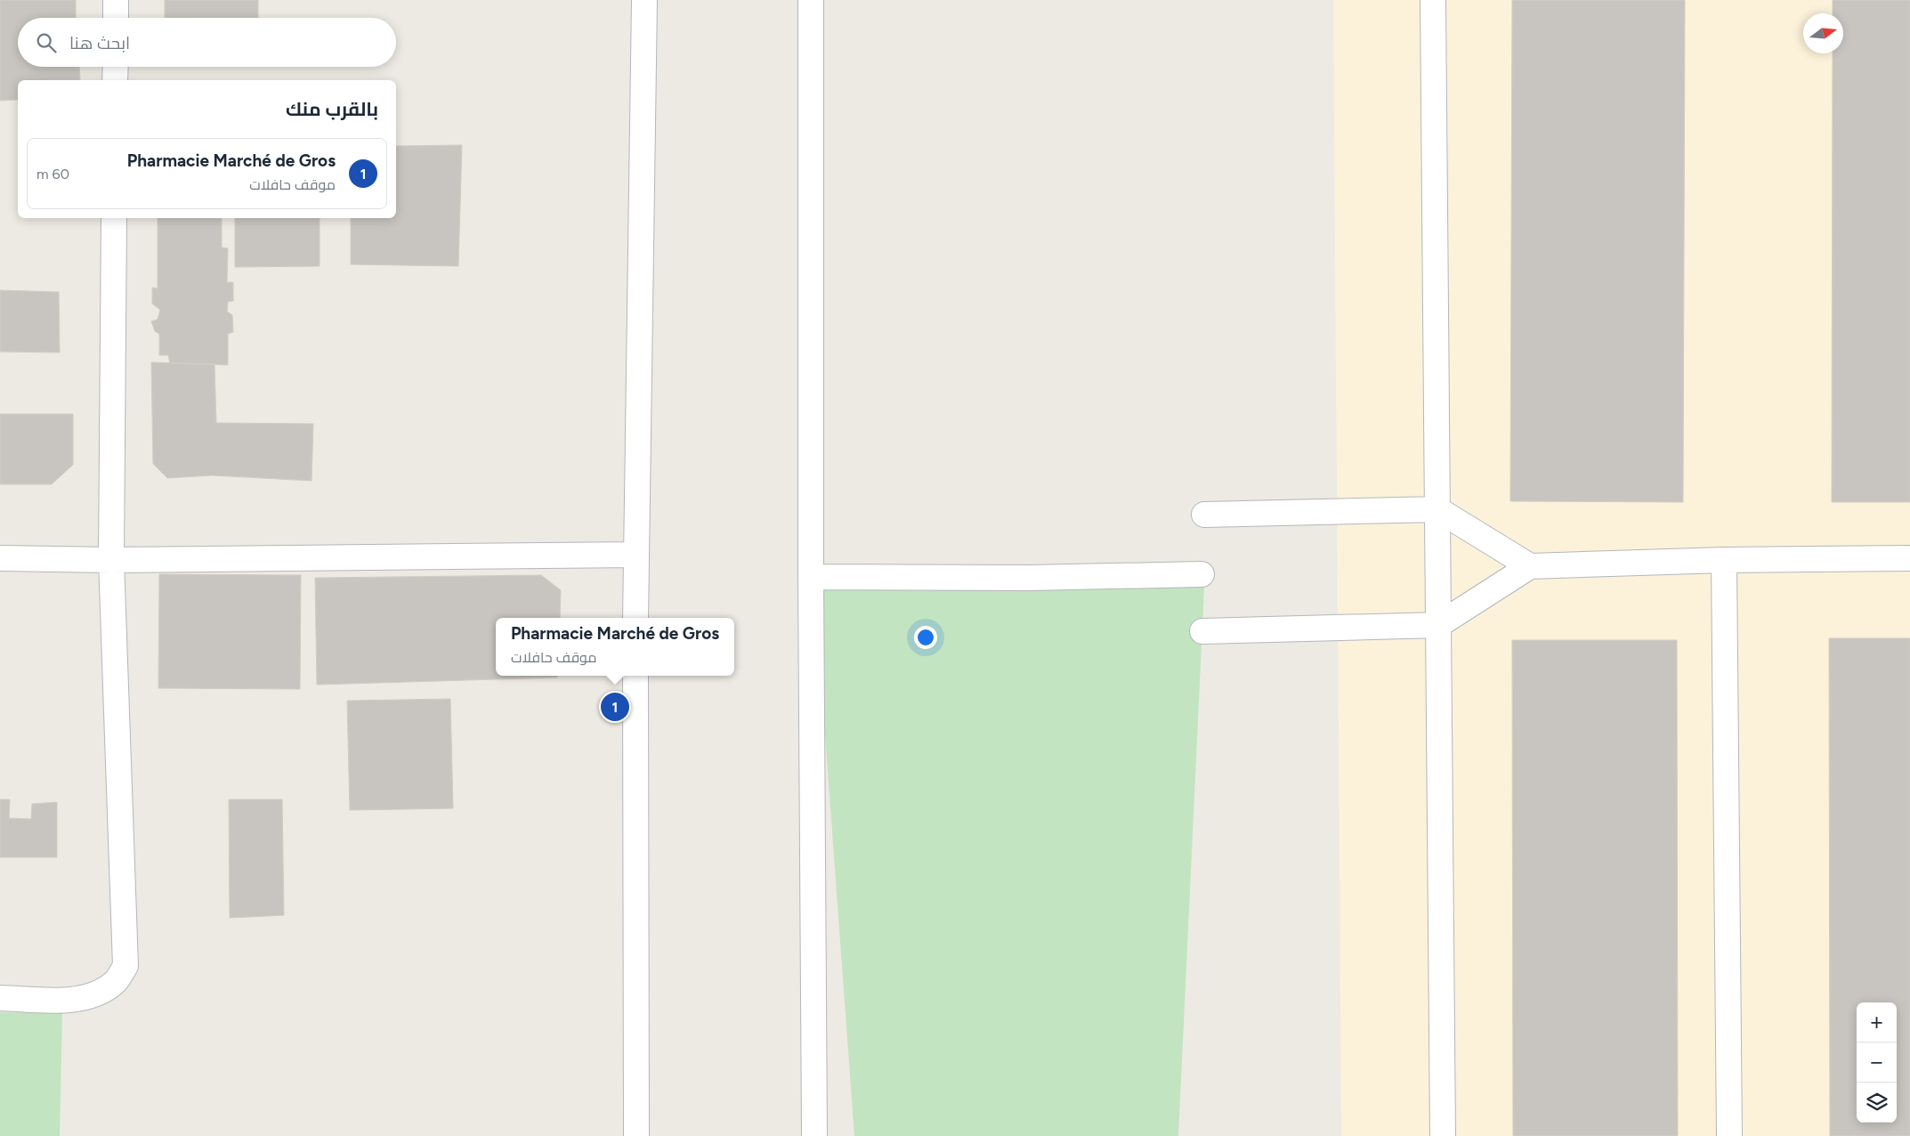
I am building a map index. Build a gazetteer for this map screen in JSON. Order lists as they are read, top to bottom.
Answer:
{
  "north": "right",
  "page": {
    "search": "ابحث هنا",
    "heading": "بالقرب منك",
    "list": [
      {
        "mark": "1",
        "name": "Pharmacie Marché de Gros",
        "note": "موقف حافلات",
        "value": "60 m"
      }
    ],
    "popup": ["Pharmacie Marché de Gros", "موقف حافلات"],
    "pins": "1",
    "map_buttons": ["+", "−"]
  }
}
